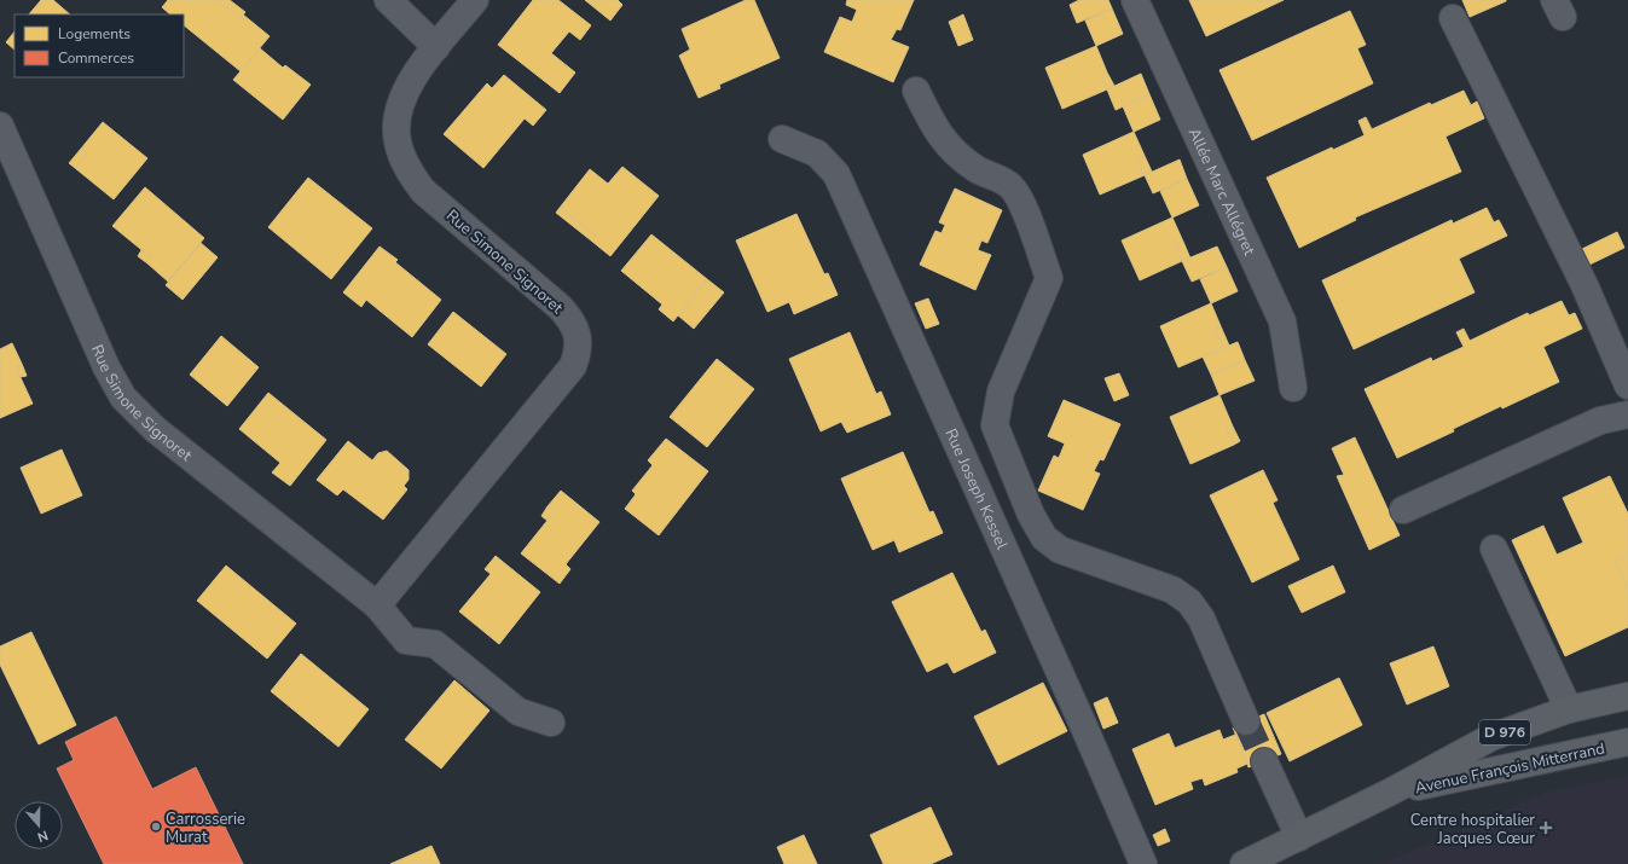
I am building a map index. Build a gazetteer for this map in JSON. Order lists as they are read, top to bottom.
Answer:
{
  "streets": {
    "main road": ["D 976", "Avenue François Mitterrand"],
    "street": ["Allée Marc Allégret", "Rue Simone Signoret", "Rue Joseph Kessel"]
  },
  "places": {
    "other": ["Carrosserie Murat"],
    "health": ["Centre hospitalier Jacques Cœur"]
  },
  "legend": ["Logements", "Commerces"],
  "north": "bottom"
}
